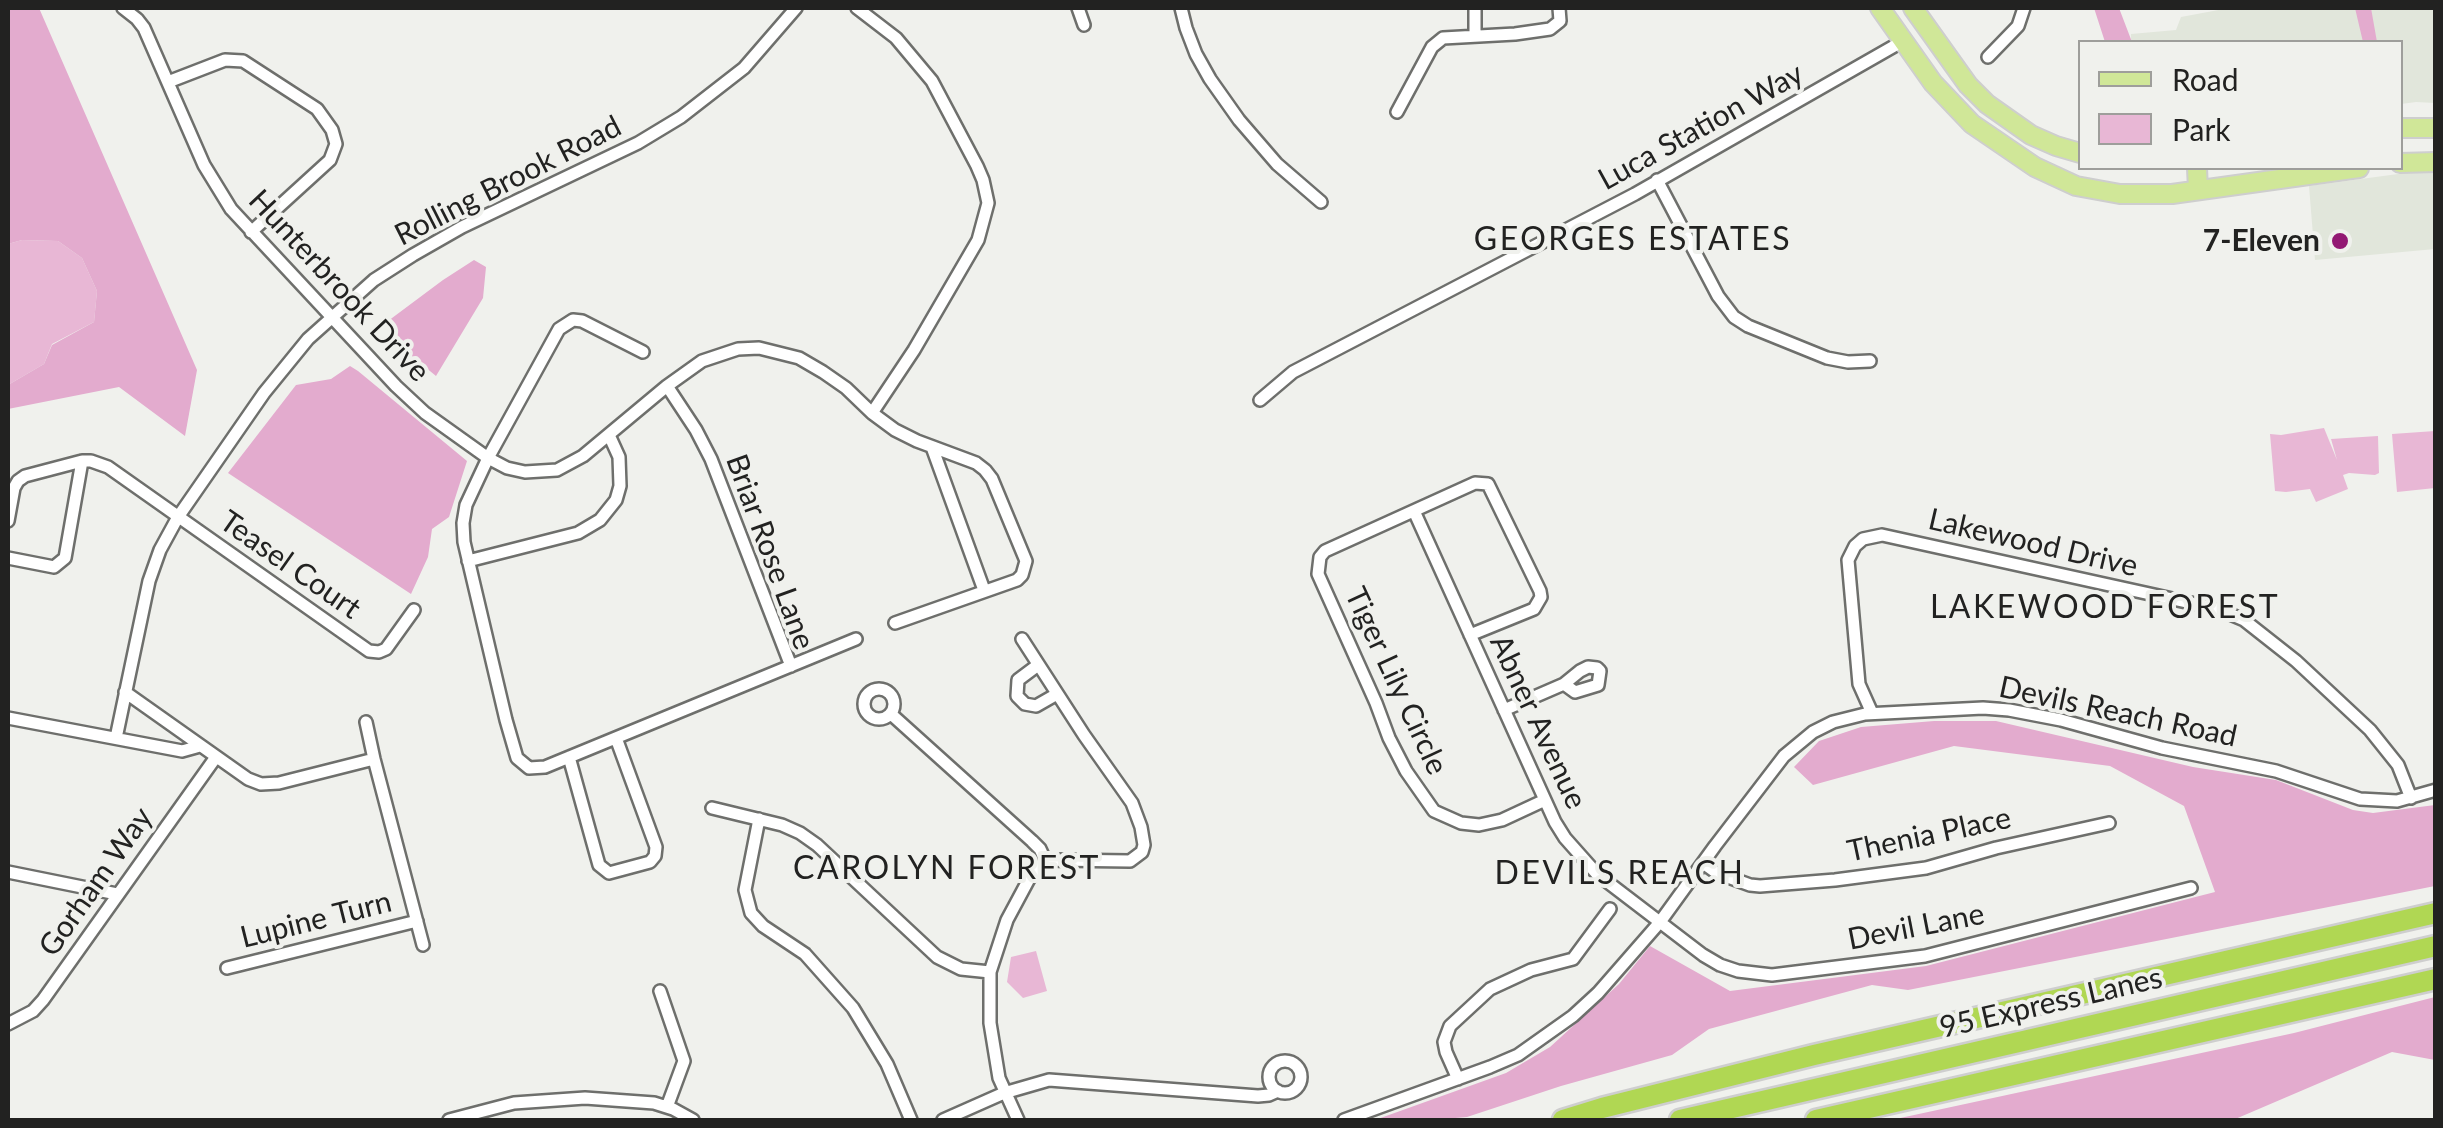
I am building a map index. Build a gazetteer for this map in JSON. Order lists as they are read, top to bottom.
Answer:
{
  "streets": {
    "highway": ["95 Express Lanes"],
    "street": [
      "Luca Station Way",
      "Rolling Brook Road",
      "Hunterbrook Drive",
      "Lakewood Drive",
      "Briar Rose Lane",
      "Teasel Court",
      "Tiger Lily Circle",
      "Devils Reach Road",
      "Abner Avenue",
      "Thenia Place",
      "Gorham Way",
      "Lupine Turn",
      "Devil Lane"
    ]
  },
  "crossings": [
    ["Rolling Brook Road", "Hunterbrook Drive"],
    ["Rolling Brook Road", "Teasel Court"],
    ["Lakewood Drive", "Devils Reach Road"],
    ["Tiger Lily Circle", "Abner Avenue"],
    ["Devils Reach Road", "Abner Avenue"],
    ["Devils Reach Road", "Thenia Place"],
    ["Devils Reach Road", "Devil Lane"],
    ["Abner Avenue", "Devil Lane"]
  ],
  "districts": [
    "GEORGES ESTATES",
    "LAKEWOOD FOREST",
    "CAROLYN FOREST",
    "DEVILS REACH"
  ],
  "places": ["7-Eleven"],
  "legend": ["Road", "Park"]
}
